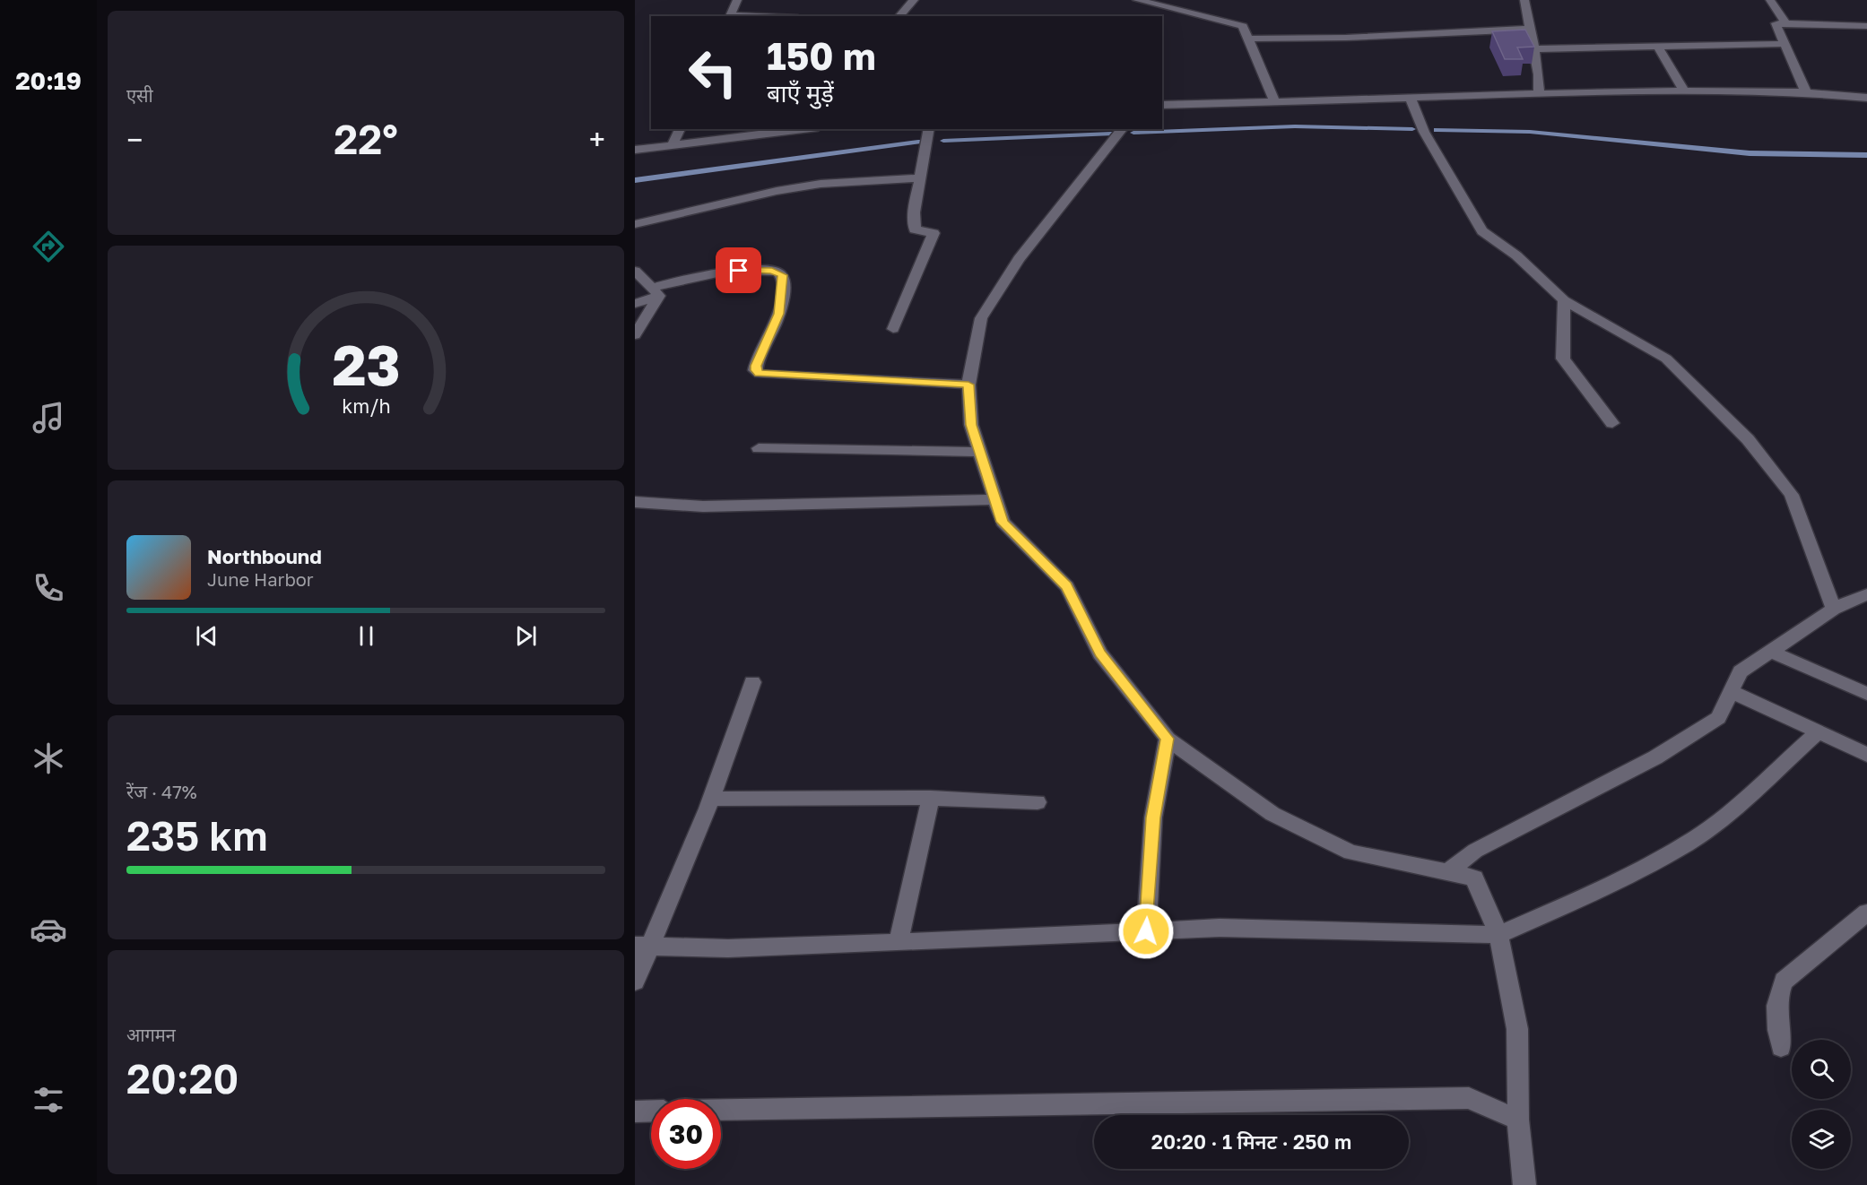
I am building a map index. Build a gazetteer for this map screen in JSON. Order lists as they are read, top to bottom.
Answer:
{
  "page": {
    "tabs": "20:19",
    "tile": [
      "एसी",
      ["रेंज · 47%", "235 km"],
      ["आगमन", "20:20"]
    ],
    "turn": ["150 m", "बाएँ मुड़ें"],
    "heat": ["−", "22°", "+"],
    "song": ["Northbound", "June Harbor"],
    "limit": "30",
    "trip": "20:20 · 1 मिनट · 250 m",
    "gauge": ["23", "km/h"]
  }
}
